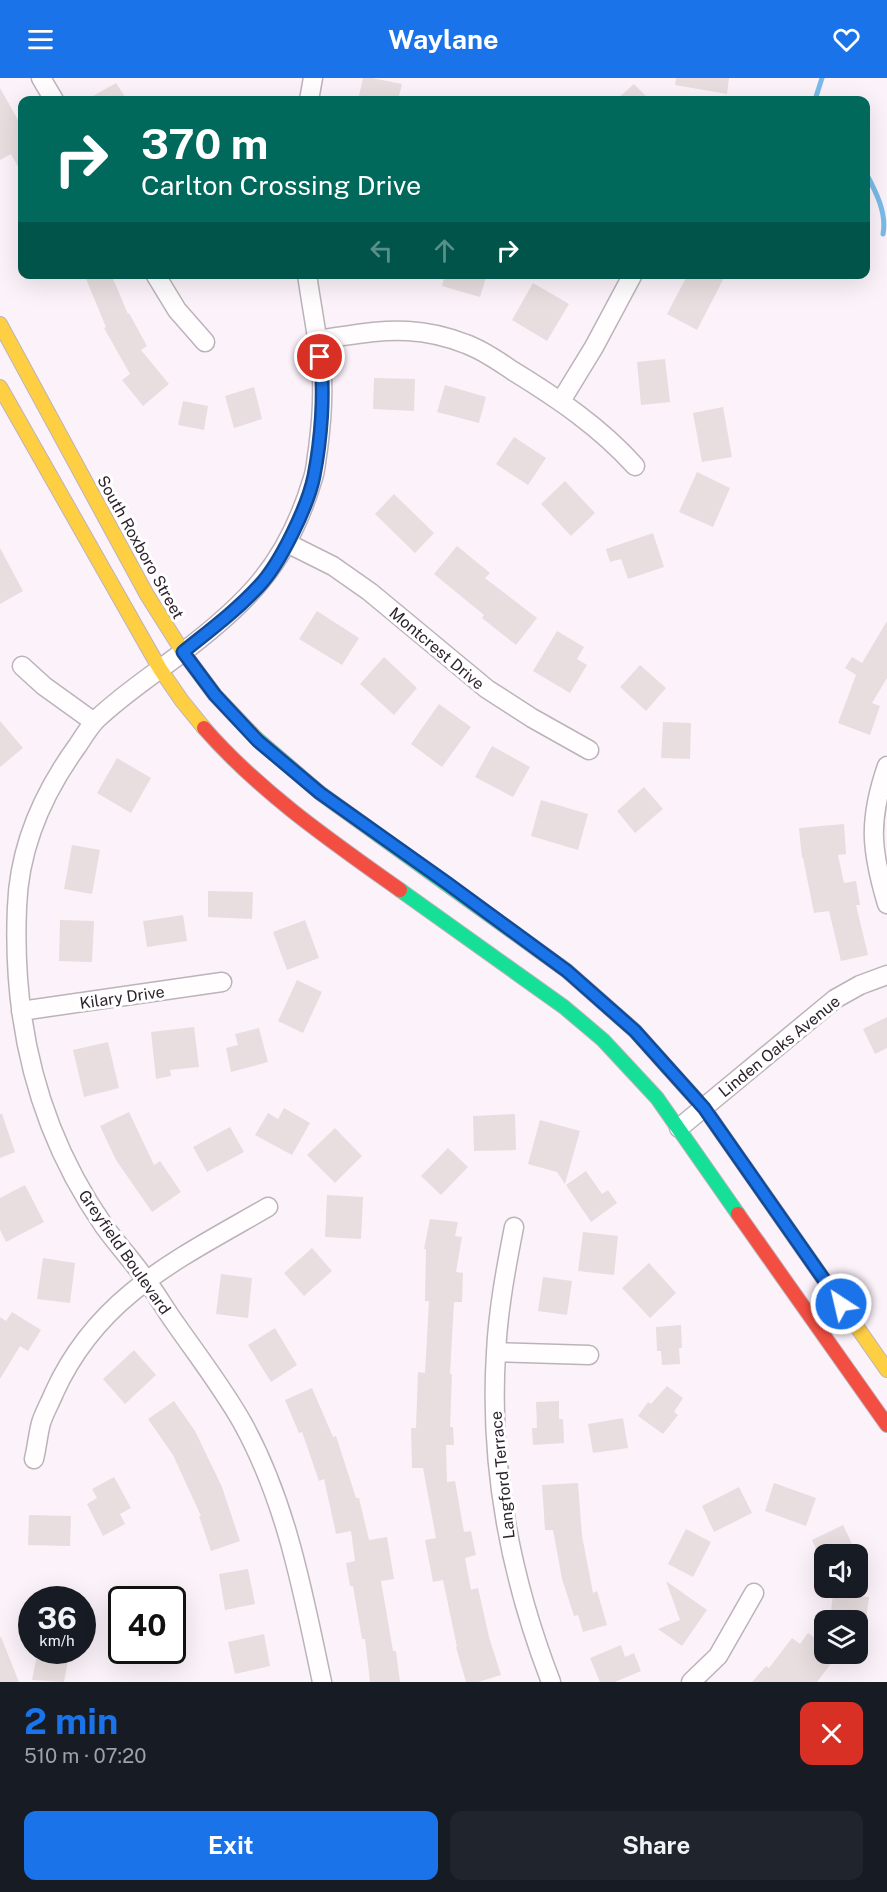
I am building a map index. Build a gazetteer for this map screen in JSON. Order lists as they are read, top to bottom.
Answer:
{
  "streets": {
    "street": [
      "South Roxboro Street",
      "Montcrest Drive",
      "Kilary Drive",
      "Linden Oaks Avenue",
      "Greyfield Boulevard",
      "Langford Terrace"
    ]
  },
  "crossings": [
    ["South Roxboro Street", "Linden Oaks Avenue"],
    ["South Roxboro Street", "Greyfield Boulevard"],
    ["Montcrest Drive", "Greyfield Boulevard"],
    ["Kilary Drive", "Greyfield Boulevard"]
  ],
  "page": {
    "header": "Waylane",
    "turn": ["370 m", "Carlton Crossing Drive"],
    "speed": "36 km/h",
    "limit": "40",
    "heading": ["2 min", "510 m · 07:20"],
    "buttons": ["Exit", "Share"]
  }
}
